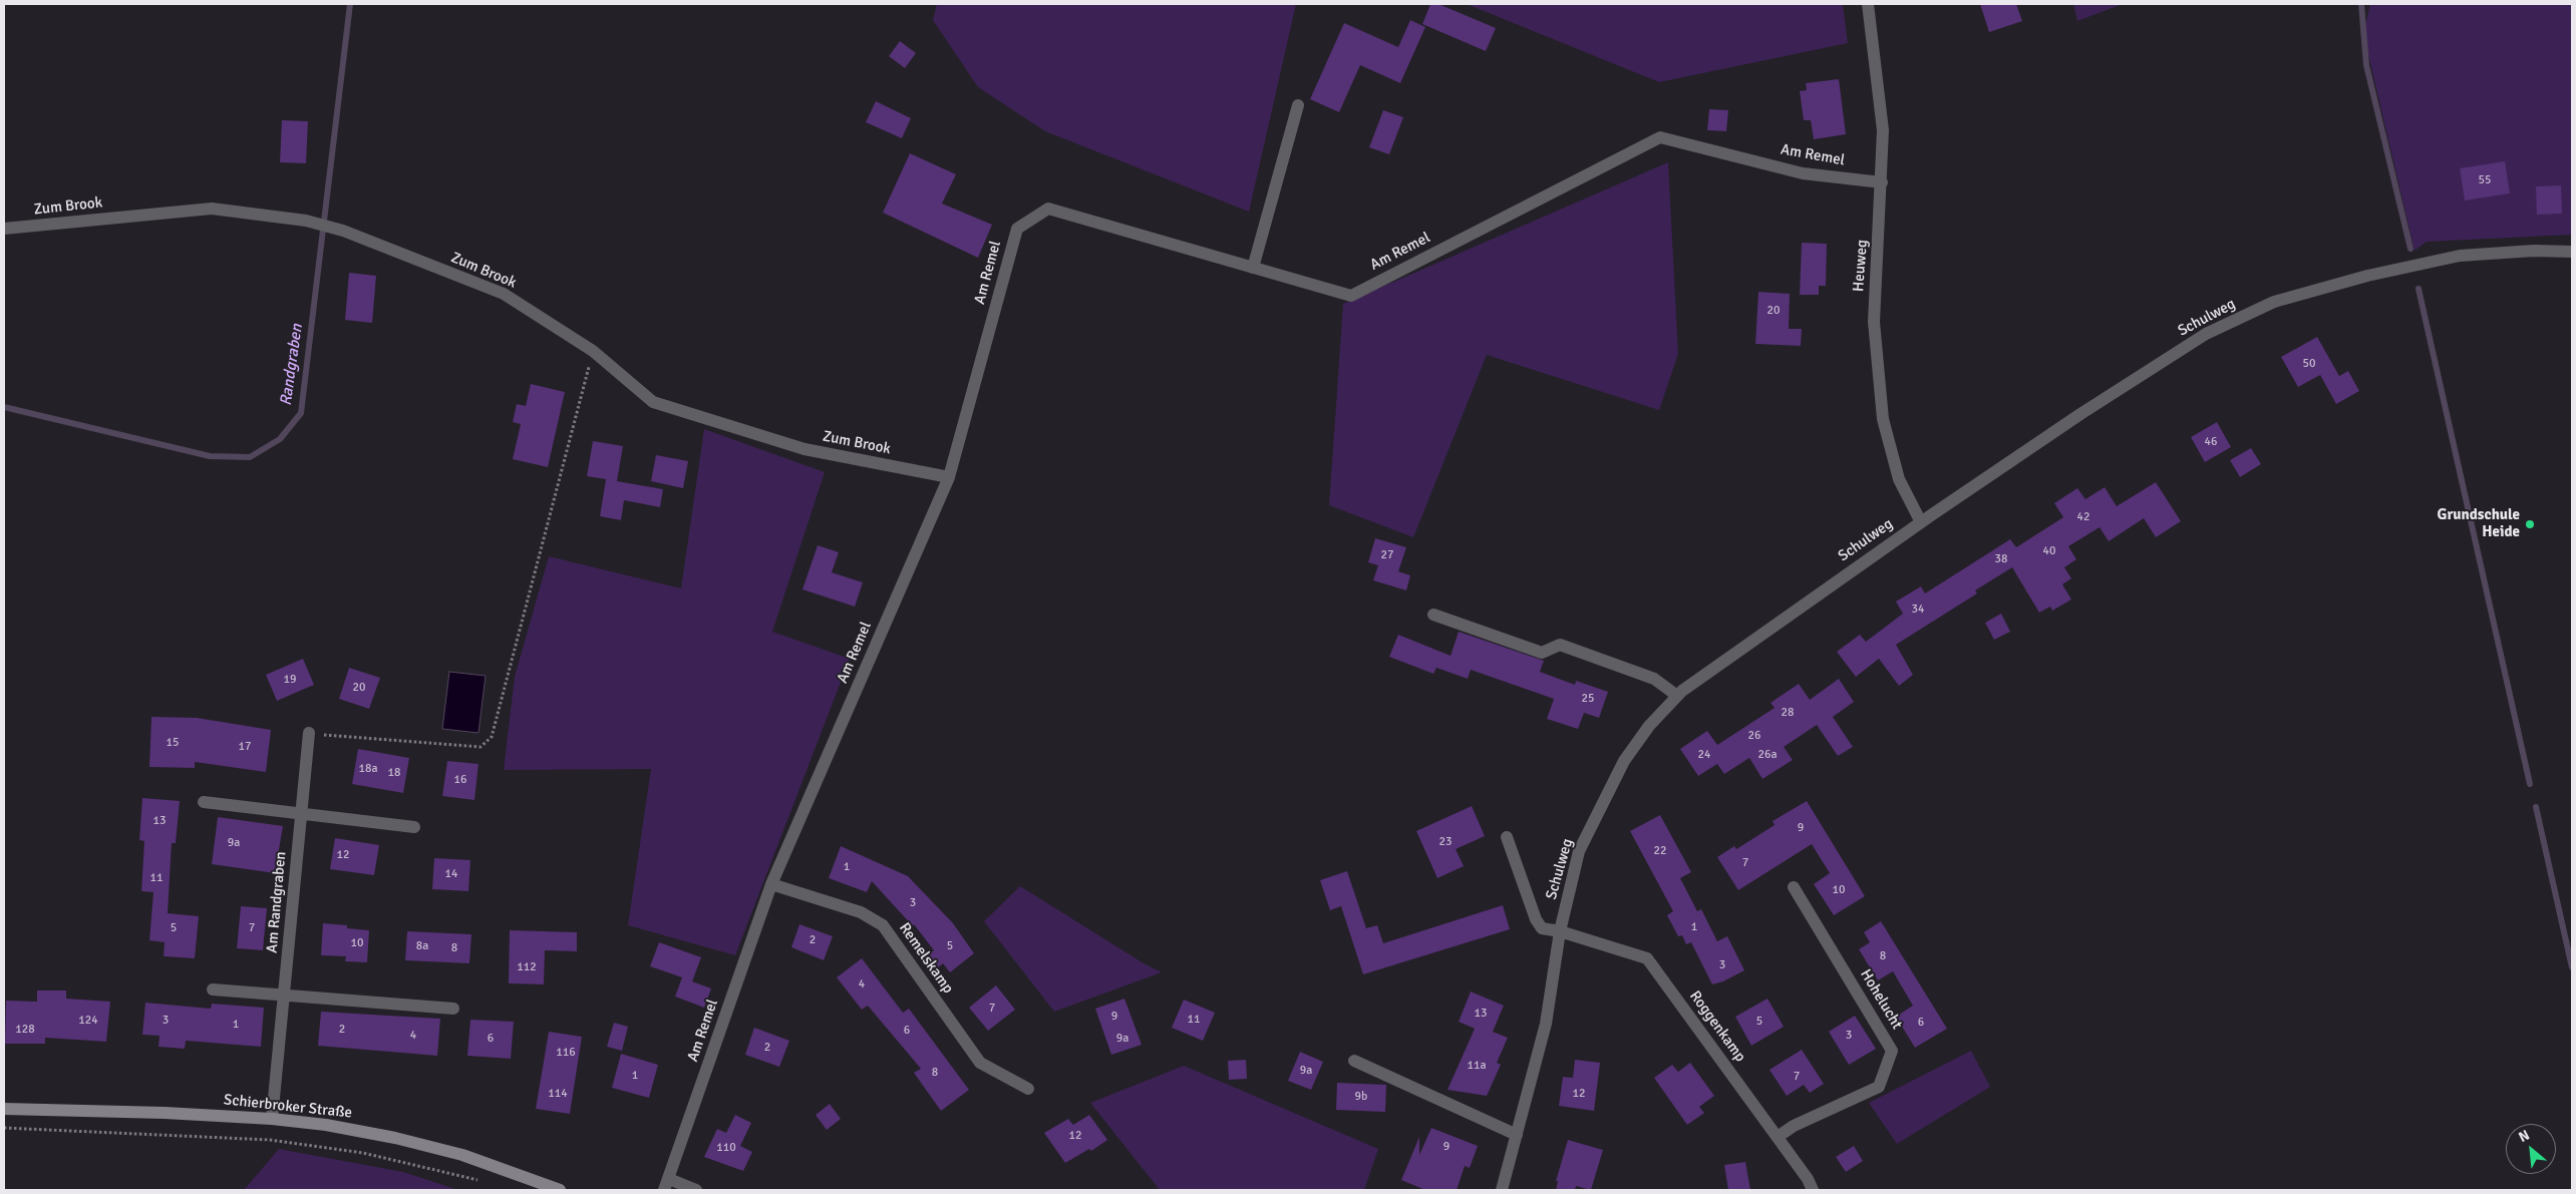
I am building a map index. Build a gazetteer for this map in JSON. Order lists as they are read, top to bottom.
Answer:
{
  "streets": {
    "main road": ["Schierbroker Straße"],
    "street": [
      "Am Remel",
      "Zum Brook",
      "Heuweg",
      "Schulweg",
      "Am Randgraben",
      "Remelskamp",
      "Hohelucht",
      "Roggenkamp"
    ]
  },
  "crossings": [
    ["Am Remel", "Zum Brook"],
    ["Am Remel", "Heuweg"],
    ["Am Remel", "Remelskamp"],
    ["Heuweg", "Schulweg"],
    ["Schulweg", "Roggenkamp"],
    ["Am Randgraben", "Schierbroker Straße"],
    ["Hohelucht", "Roggenkamp"]
  ],
  "water": ["Randgraben"],
  "places": ["Grundschule Heide"],
  "house_numbers": [
    "55",
    "20",
    "50",
    "46",
    "42",
    "40",
    "27",
    "38",
    "34",
    "19",
    "20",
    "25",
    "28",
    "26",
    "15",
    "17",
    "24",
    "26a",
    "18a",
    "18",
    "16",
    "13",
    "9",
    "23",
    "9a",
    "22",
    "12",
    "7",
    "1",
    "14",
    "11",
    "10",
    "3",
    "1",
    "5",
    "7",
    "2",
    "10",
    "8a",
    "5",
    "8",
    "8",
    "3",
    "112",
    "4",
    "7",
    "13",
    "9",
    "11",
    "124",
    "3",
    "5",
    "6",
    "1",
    "128",
    "2",
    "6",
    "4",
    "3",
    "6",
    "9a",
    "2",
    "116",
    "11a",
    "9a",
    "8",
    "1",
    "7",
    "114",
    "12",
    "9b",
    "12",
    "9",
    "110"
  ],
  "north": "top left"
}
